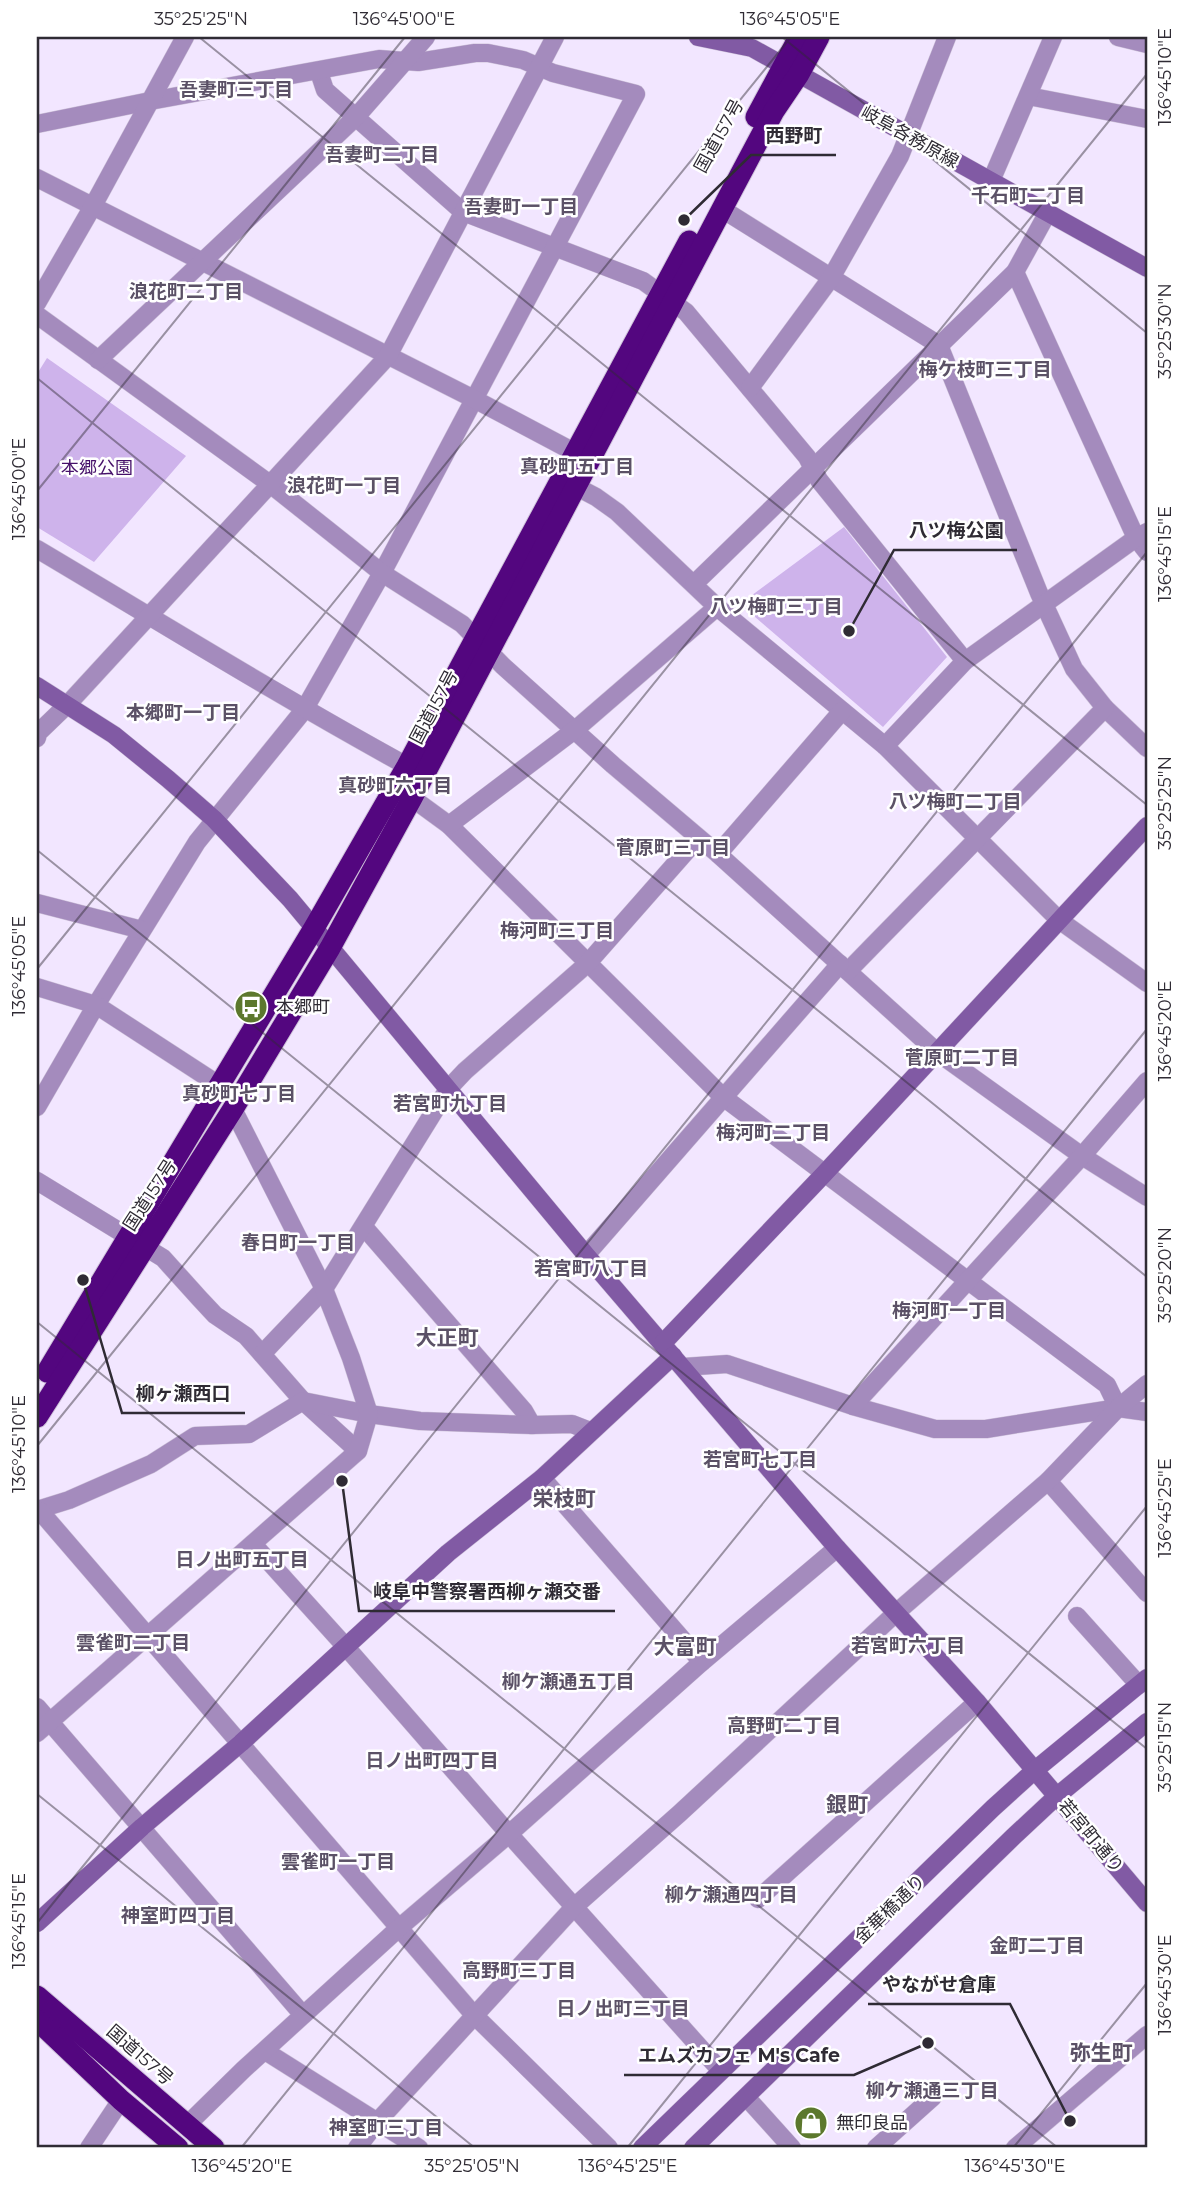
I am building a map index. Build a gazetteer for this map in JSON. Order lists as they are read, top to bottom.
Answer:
{
  "streets": {
    "highway": ["国道157号"],
    "street": ["岐阜各務原線", "若宮町通り", "金華橋通り"]
  },
  "crossings": [
    ["国道157号", "岐阜各務原線"],
    ["国道157号", "若宮町通り"],
    ["若宮町通り", "金華橋通り"]
  ],
  "districts": [
    "吾妻町三丁目",
    "吾妻町二丁目",
    "千石町二丁目",
    "吾妻町一丁目",
    "浪花町二丁目",
    "梅ケ枝町三丁目",
    "真砂町五丁目",
    "浪花町一丁目",
    "八ツ梅町三丁目",
    "本郷町一丁目",
    "真砂町六丁目",
    "八ツ梅町二丁目",
    "菅原町三丁目",
    "梅河町三丁目",
    "菅原町二丁目",
    "真砂町七丁目",
    "若宮町九丁目",
    "梅河町二丁目",
    "春日町一丁目",
    "若宮町八丁目",
    "梅河町一丁目",
    "大正町",
    "若宮町七丁目",
    "栄枝町",
    "日ノ出町五丁目",
    "雲雀町二丁目",
    "若宮町六丁目",
    "大富町",
    "柳ケ瀬通五丁目",
    "高野町二丁目",
    "日ノ出町四丁目",
    "銀町",
    "雲雀町一丁目",
    "柳ケ瀬通四丁目",
    "神室町四丁目",
    "金町二丁目",
    "高野町三丁目",
    "日ノ出町三丁目",
    "弥生町",
    "柳ケ瀬通三丁目",
    "神室町三丁目"
  ],
  "parks": ["本郷公園"],
  "places": {
    "other": [
      "西野町",
      "八ツ梅公園",
      "柳ヶ瀬西口",
      "岐阜中警察署西柳ヶ瀬交番",
      "エムズカフェ M's Cafe",
      "やながせ倉庫"
    ],
    "bus stop": ["本郷町"],
    "shop": ["無印良品"]
  },
  "coordinates": [
    "35°25'25\"N",
    "136°45'00\"E",
    "136°45'05\"E",
    "136°45'10\"E",
    "35°25'30\"N",
    "136°45'15\"E",
    "136°45'20\"E",
    "35°25'20\"N",
    "136°45'25\"E",
    "35°25'15\"N",
    "136°45'30\"E",
    "35°25'05\"N"
  ]
}
